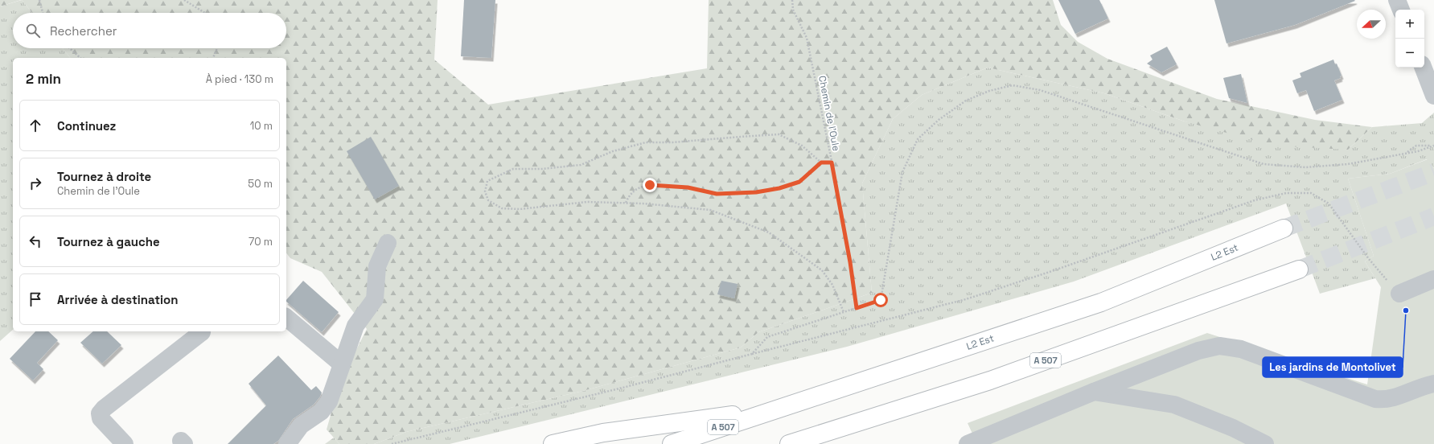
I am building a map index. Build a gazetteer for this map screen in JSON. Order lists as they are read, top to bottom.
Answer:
{
  "streets": {
    "highway": ["L2 Est", "A 507"],
    "path": ["Chemin de l'Oule"]
  },
  "places": ["Les jardins de Montolivet"],
  "north": "left",
  "page": {
    "map_buttons": ["+", "−"],
    "search": "Rechercher",
    "heading": ["2 min", "À pied · 130 m"],
    "list": [
      ["Continuez", "10 m"],
      ["Tournez à droite", "Chemin de l'Oule", "50 m"],
      ["Tournez à gauche", "70 m"],
      "Arrivée à destination"
    ]
  }
}
